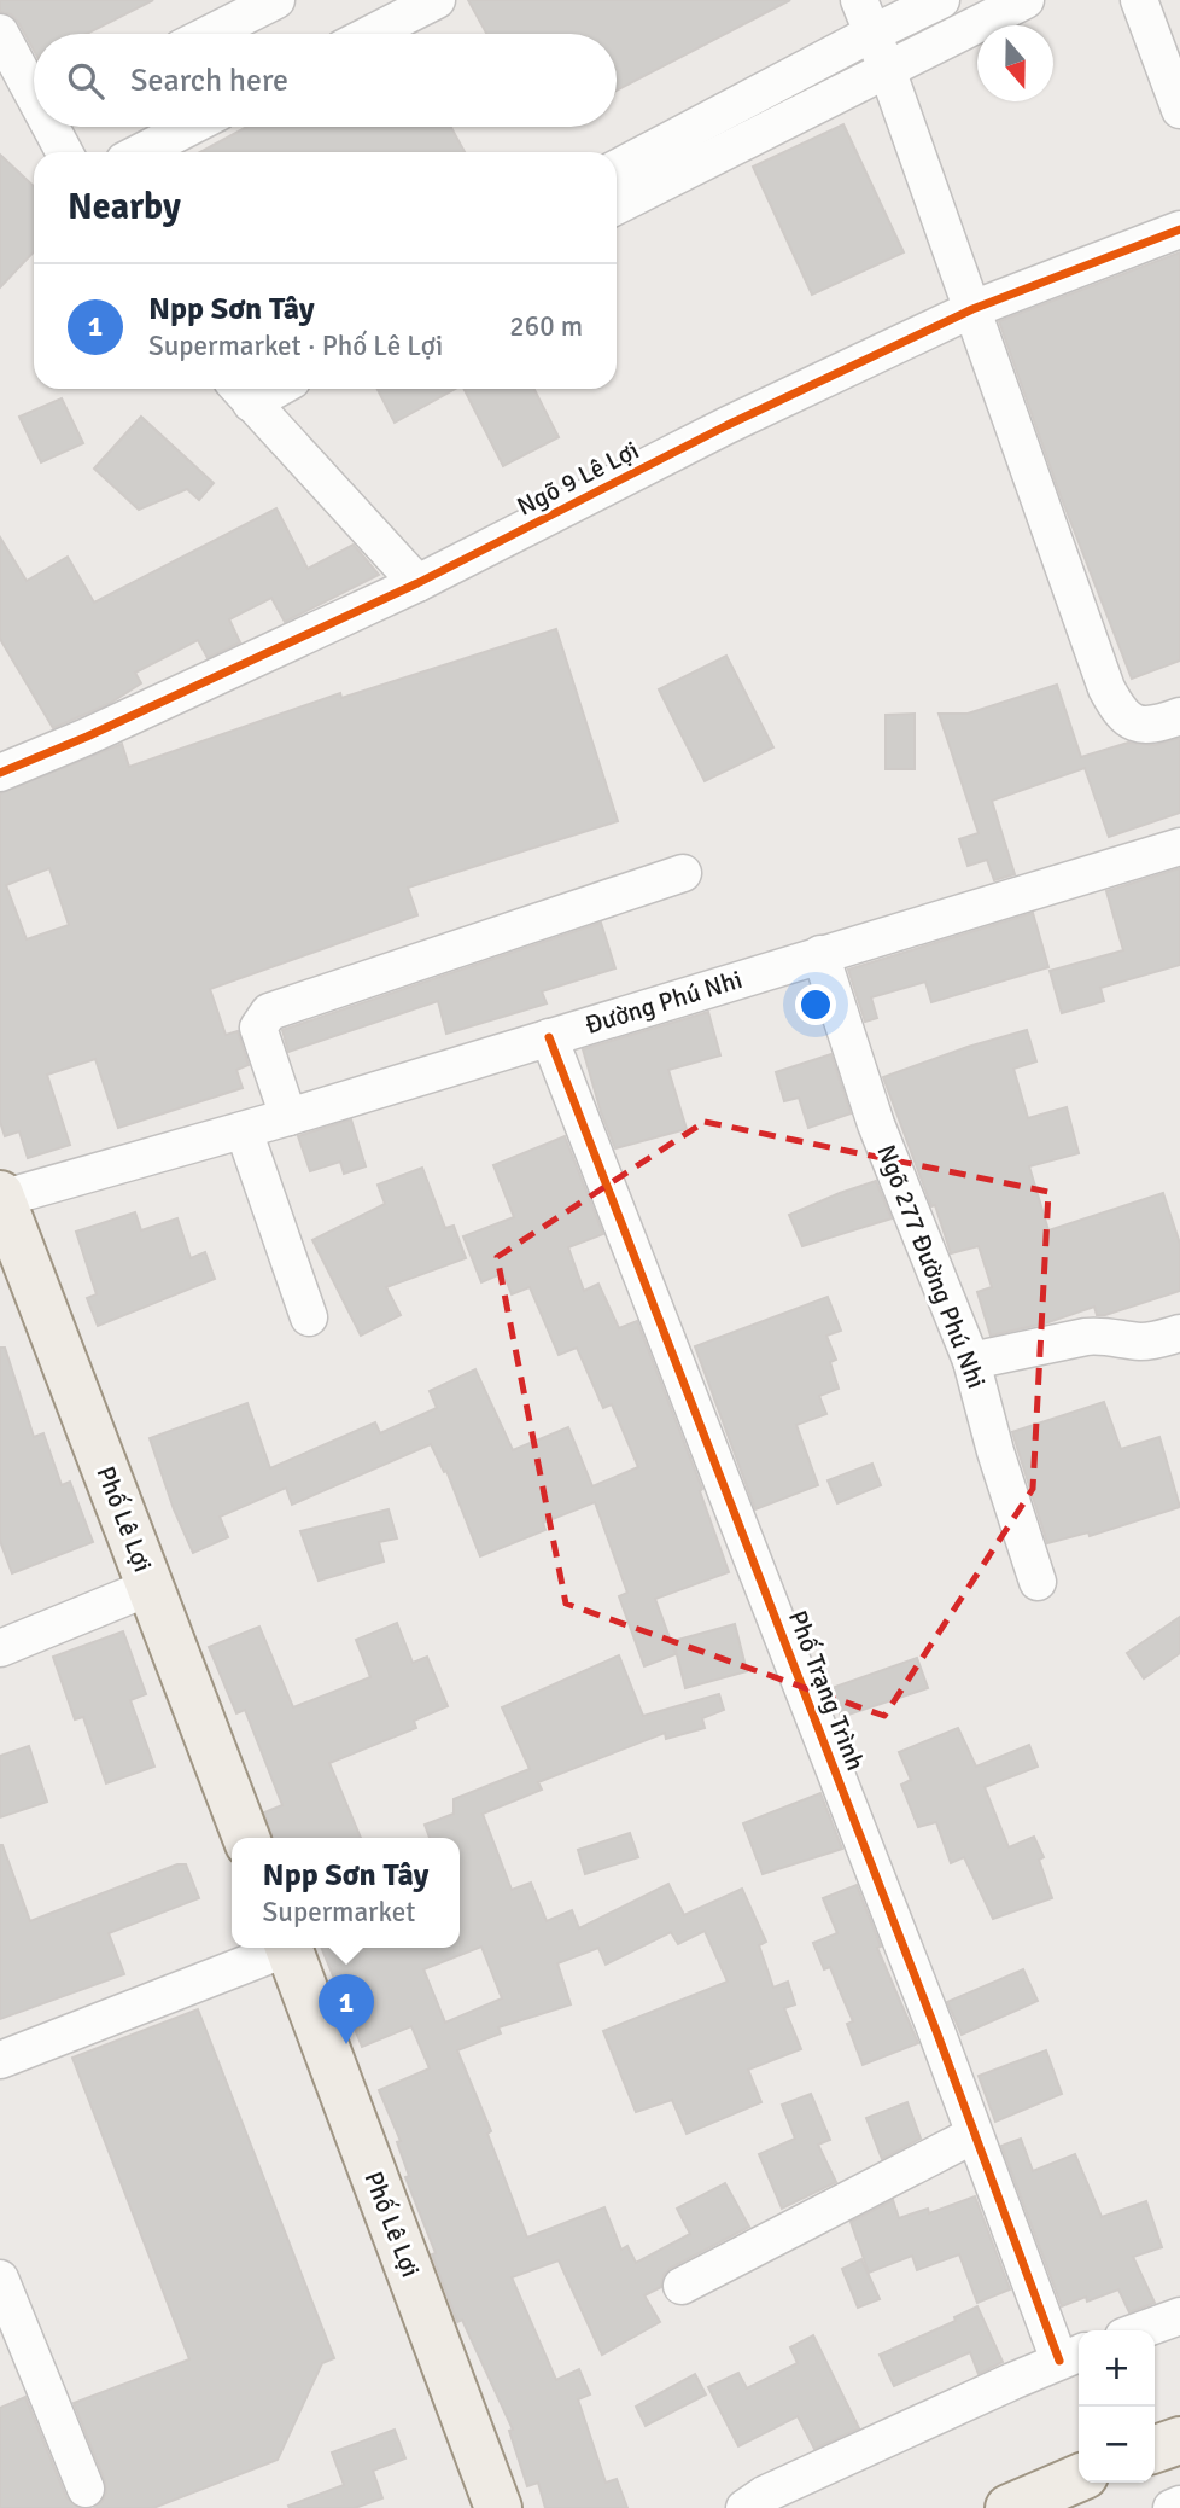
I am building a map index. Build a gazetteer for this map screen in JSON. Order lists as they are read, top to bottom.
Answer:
{
  "streets": {
    "main road": ["Phố Lê Lợi"],
    "street": [
      "Ngõ 9 Lê Lợi",
      "Đường Phú Nhi",
      "Ngõ 277 Đường Phú Nhi",
      "Phố Trạng Trình"
    ]
  },
  "crossings": [
    ["Đường Phú Nhi", "Ngõ 277 Đường Phú Nhi"],
    ["Đường Phú Nhi", "Phố Lê Lợi"],
    ["Đường Phú Nhi", "Phố Trạng Trình"]
  ],
  "north": "bottom",
  "page": {
    "search": "Search here",
    "heading": "Nearby",
    "list": [
      {
        "mark": "1",
        "name": "Npp Sơn Tây",
        "note": "Supermarket · Phố Lê Lợi",
        "value": "260 m"
      }
    ],
    "popup": ["Npp Sơn Tây", "Supermarket"],
    "pins": "1",
    "map_buttons": ["+", "−"]
  }
}
